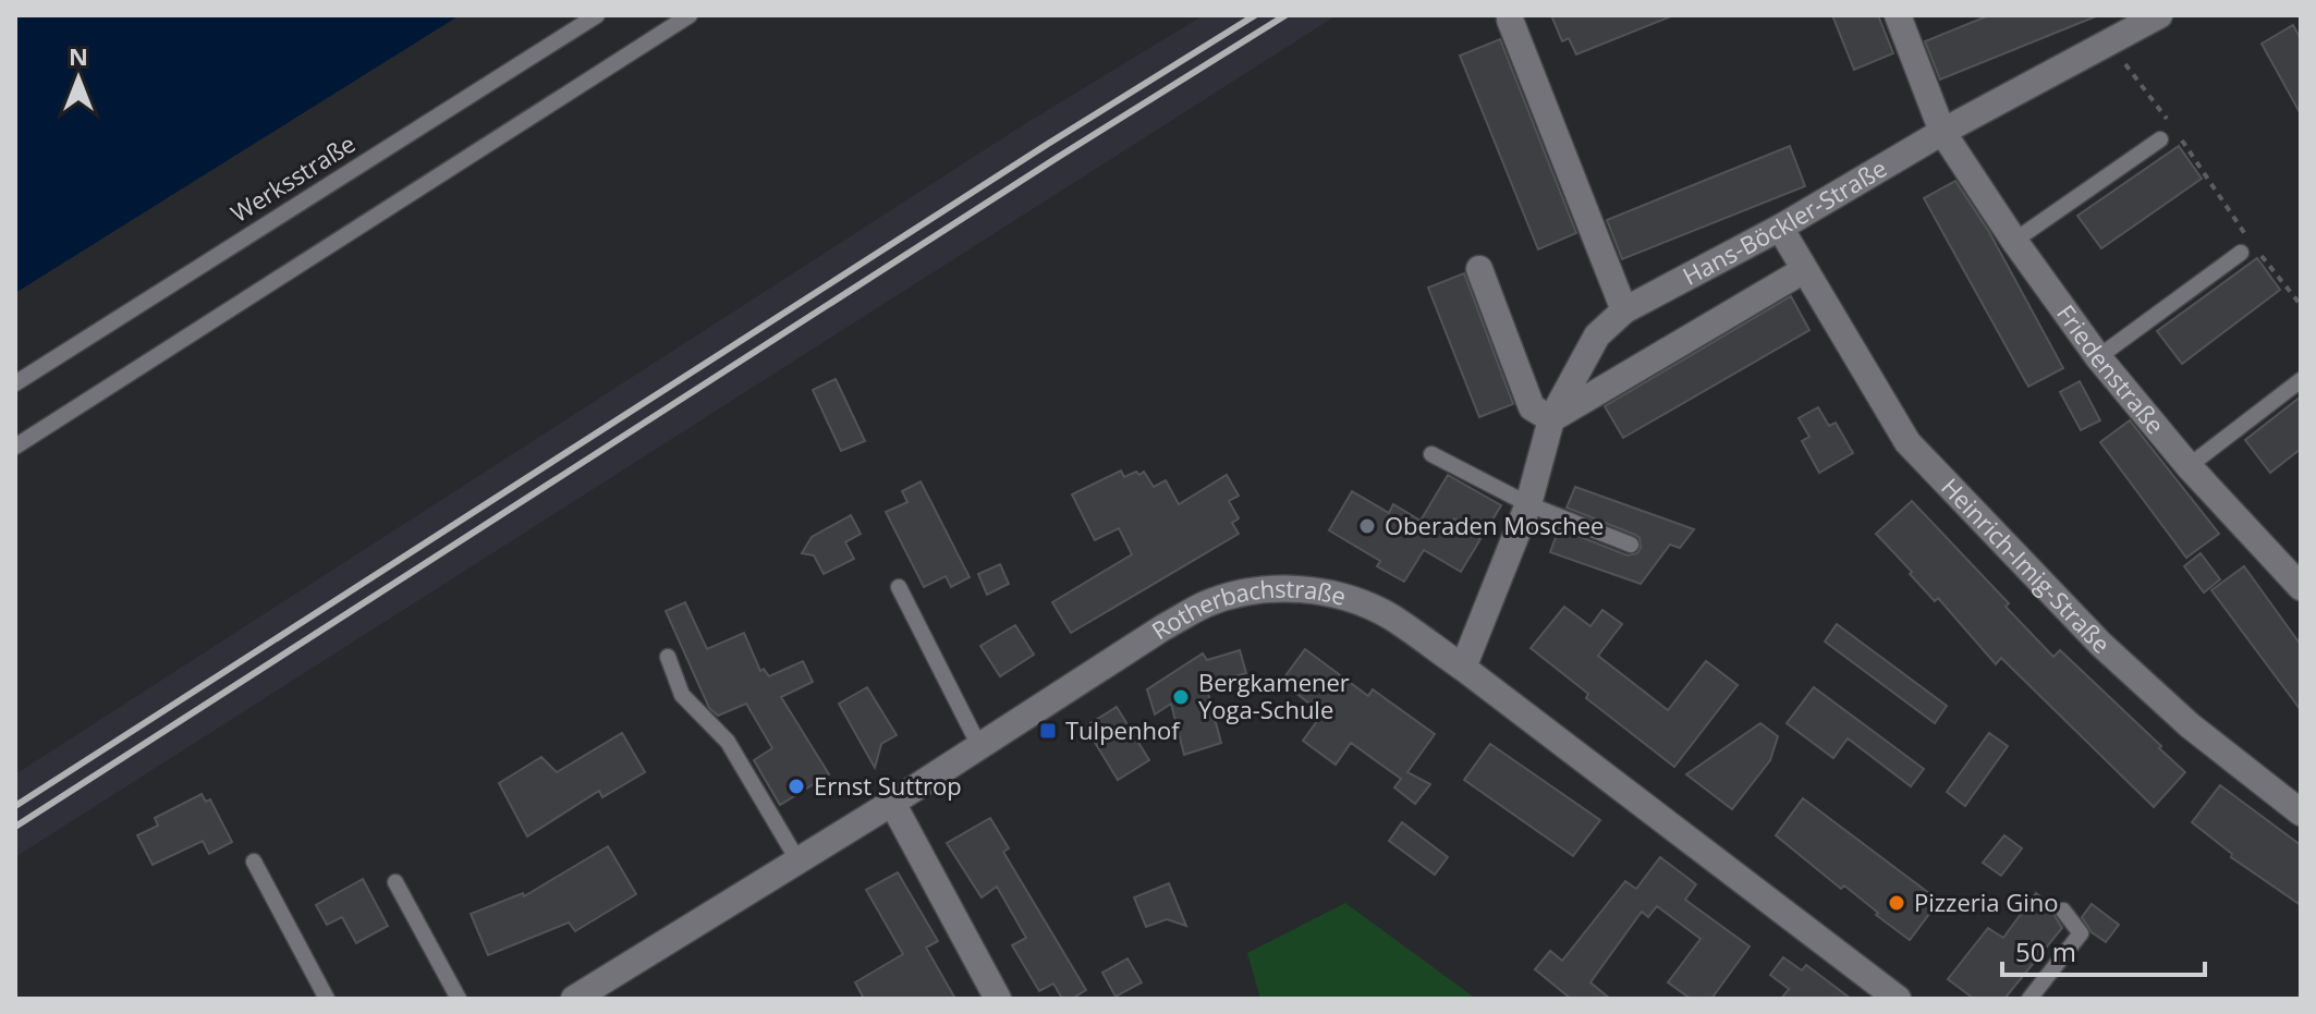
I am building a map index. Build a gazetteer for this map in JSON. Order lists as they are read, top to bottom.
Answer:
{
  "streets": {
    "street": [
      "Hans-Böckler-Straße",
      "Friedenstraße",
      "Heinrich-Imig-Straße",
      "Rotherbachstraße"
    ],
    "lane": ["Werksstraße"]
  },
  "crossings": [
    ["Hans-Böckler-Straße", "Friedenstraße"],
    ["Hans-Böckler-Straße", "Heinrich-Imig-Straße"],
    ["Hans-Böckler-Straße", "Rotherbachstraße"]
  ],
  "places": {
    "other": [
      "Oberaden Moschee",
      "Bergkamener Yoga-Schule",
      "Ernst Suttrop",
      "Pizzeria Gino"
    ],
    "transit": ["Tulpenhof"]
  },
  "scale_bar": "50 m",
  "north": "top"
}
